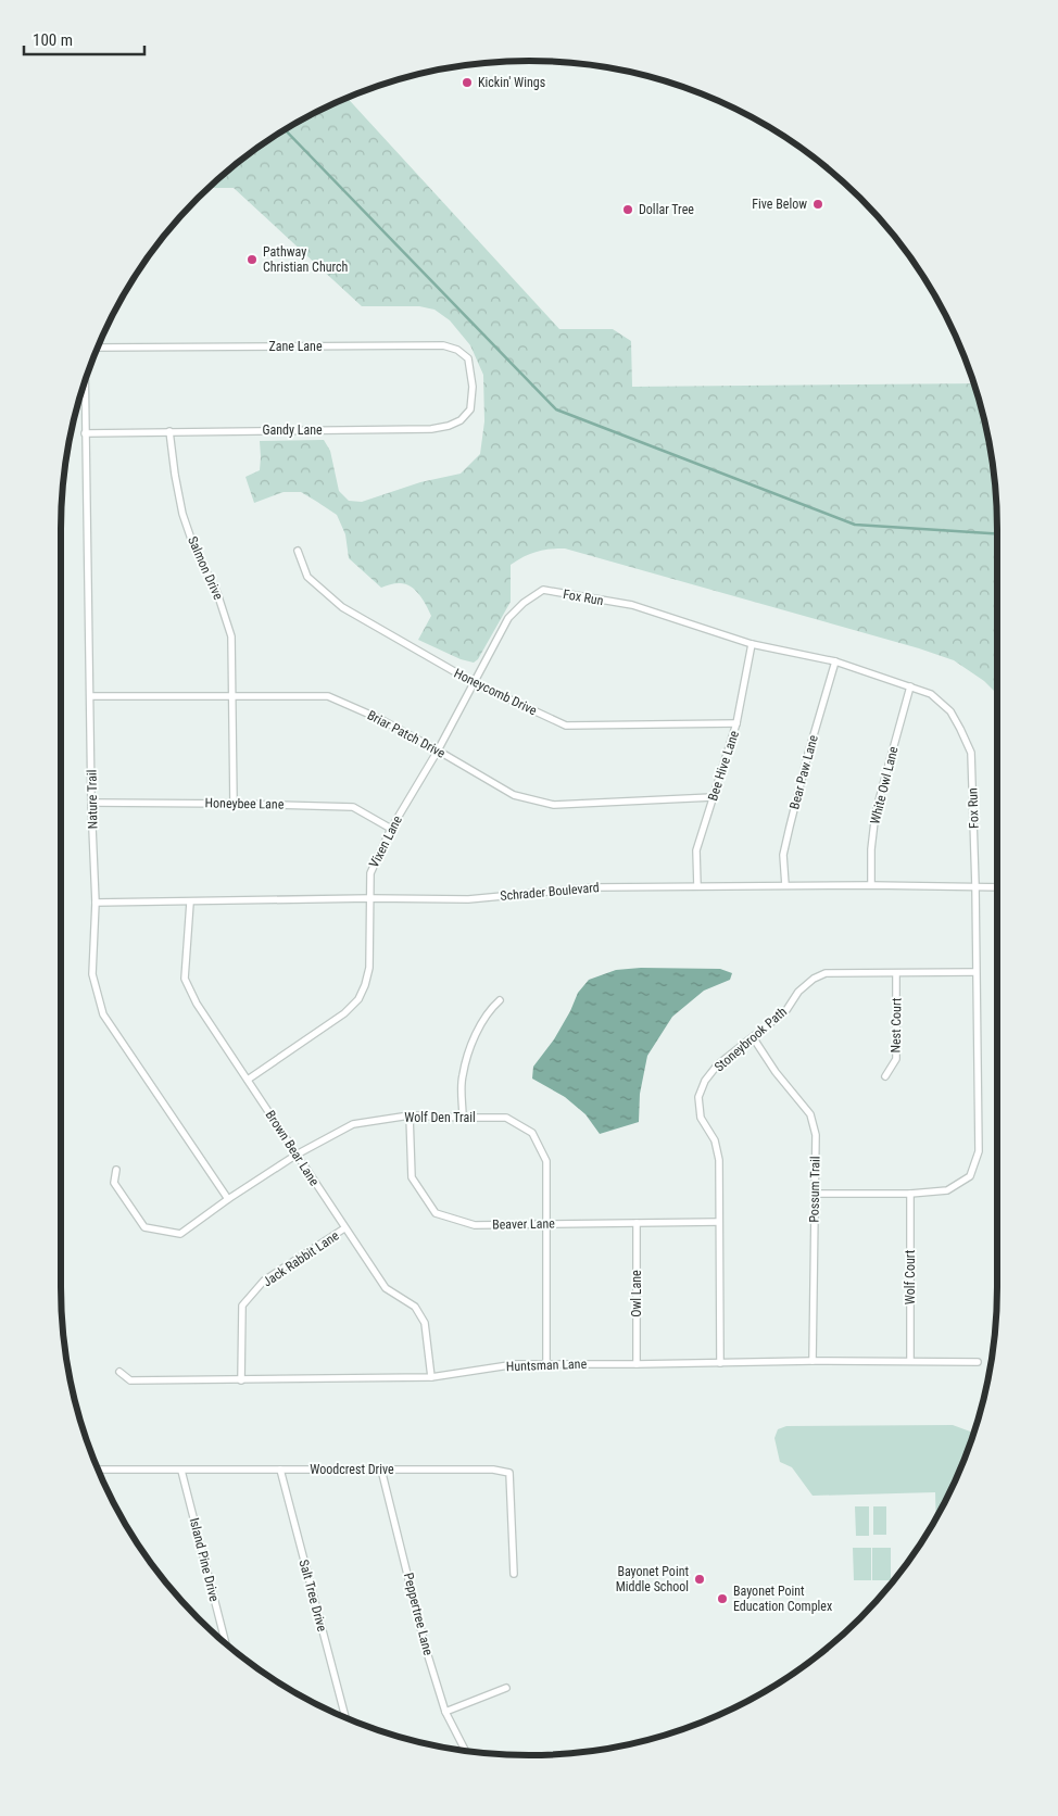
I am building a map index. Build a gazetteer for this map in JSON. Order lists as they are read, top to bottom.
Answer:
{
  "streets": {
    "street": [
      "Zane Lane",
      "Gandy Lane",
      "Salmon Drive",
      "Fox Run",
      "Honeycomb Drive",
      "Briar Patch Drive",
      "Bee Hive Lane",
      "Bear Paw Lane",
      "White Owl Lane",
      "Nature Trail",
      "Honeybee Lane",
      "Vixen Lane",
      "Schrader Boulevard",
      "Nest Court",
      "Stoneybrook Path",
      "Wolf Den Trail",
      "Brown Bear Lane",
      "Possum Trail",
      "Beaver Lane",
      "Jack Rabbit Lane",
      "Wolf Court",
      "Owl Lane",
      "Huntsman Lane",
      "Woodcrest Drive",
      "Island Pine Drive",
      "Salt Tree Drive",
      "Peppertree Lane"
    ]
  },
  "crossings": [
    ["Zane Lane", "Gandy Lane"],
    ["Gandy Lane", "Salmon Drive"],
    ["Gandy Lane", "Nature Trail"],
    ["Salmon Drive", "Briar Patch Drive"],
    ["Salmon Drive", "Honeybee Lane"],
    ["Fox Run", "Bee Hive Lane"],
    ["Fox Run", "Bear Paw Lane"],
    ["Fox Run", "White Owl Lane"],
    ["Fox Run", "Vixen Lane"],
    ["Fox Run", "Schrader Boulevard"],
    ["Fox Run", "Stoneybrook Path"],
    ["Fox Run", "Possum Trail"],
    ["Fox Run", "Wolf Court"],
    ["Honeycomb Drive", "Bee Hive Lane"],
    ["Honeycomb Drive", "Vixen Lane"],
    ["Briar Patch Drive", "Bee Hive Lane"],
    ["Briar Patch Drive", "Nature Trail"],
    ["Briar Patch Drive", "Vixen Lane"],
    ["Bee Hive Lane", "Schrader Boulevard"],
    ["Bear Paw Lane", "Schrader Boulevard"],
    ["White Owl Lane", "Schrader Boulevard"],
    ["Nature Trail", "Honeybee Lane"],
    ["Nature Trail", "Schrader Boulevard"],
    ["Nature Trail", "Wolf Den Trail"],
    ["Honeybee Lane", "Vixen Lane"],
    ["Vixen Lane", "Schrader Boulevard"],
    ["Vixen Lane", "Brown Bear Lane"],
    ["Schrader Boulevard", "Brown Bear Lane"],
    ["Nest Court", "Stoneybrook Path"],
    ["Stoneybrook Path", "Possum Trail"],
    ["Stoneybrook Path", "Beaver Lane"],
    ["Stoneybrook Path", "Huntsman Lane"],
    ["Wolf Den Trail", "Brown Bear Lane"],
    ["Wolf Den Trail", "Beaver Lane"],
    ["Wolf Den Trail", "Huntsman Lane"],
    ["Brown Bear Lane", "Jack Rabbit Lane"],
    ["Brown Bear Lane", "Huntsman Lane"],
    ["Possum Trail", "Huntsman Lane"],
    ["Beaver Lane", "Owl Lane"],
    ["Jack Rabbit Lane", "Huntsman Lane"],
    ["Wolf Court", "Huntsman Lane"],
    ["Owl Lane", "Huntsman Lane"],
    ["Woodcrest Drive", "Island Pine Drive"],
    ["Woodcrest Drive", "Salt Tree Drive"],
    ["Woodcrest Drive", "Peppertree Lane"]
  ],
  "places": [
    "Kickin' Wings",
    "Five Below",
    "Dollar Tree",
    "Pathway Christian Church",
    "Bayonet Point Middle School",
    "Bayonet Point Education Complex"
  ],
  "scale_bar": "100 m"
}
